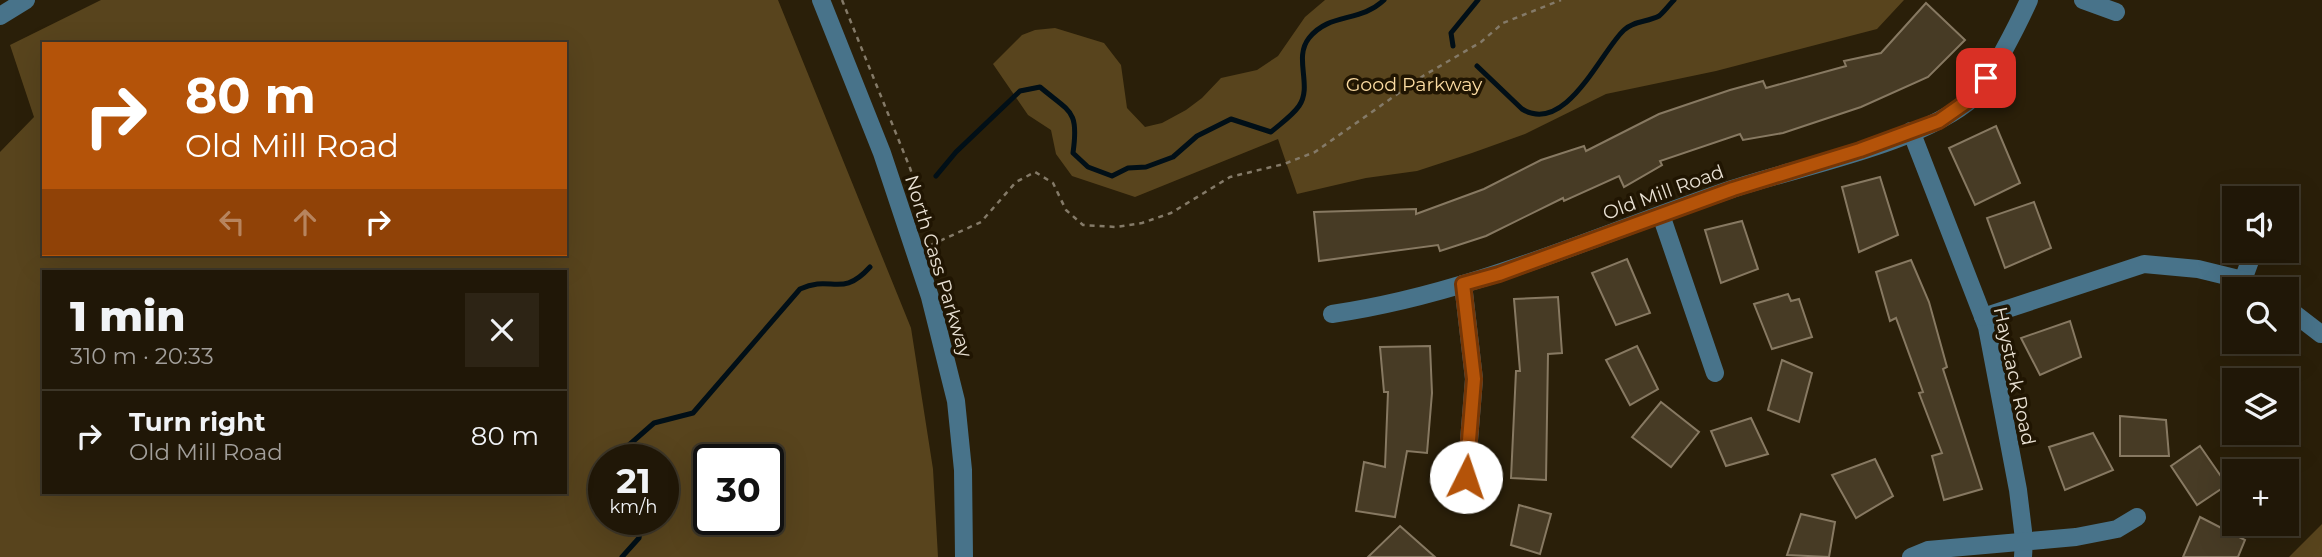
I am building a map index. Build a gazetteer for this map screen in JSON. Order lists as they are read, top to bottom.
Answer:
{
  "streets": {
    "street": ["Old Mill Road", "North Cass Parkway", "Haystack Road"]
  },
  "crossings": [
    ["Old Mill Road", "Haystack Road"]
  ],
  "parks": ["Good Parkway"],
  "page": {
    "turn": ["80 m", "Old Mill Road"],
    "map_buttons": "+",
    "heading": ["1 min", "310 m · 20:33"],
    "list": [
      {
        "name": "Turn right",
        "note": "Old Mill Road",
        "value": "80 m"
      }
    ],
    "speed": "21 km/h",
    "limit": "30"
  }
}
